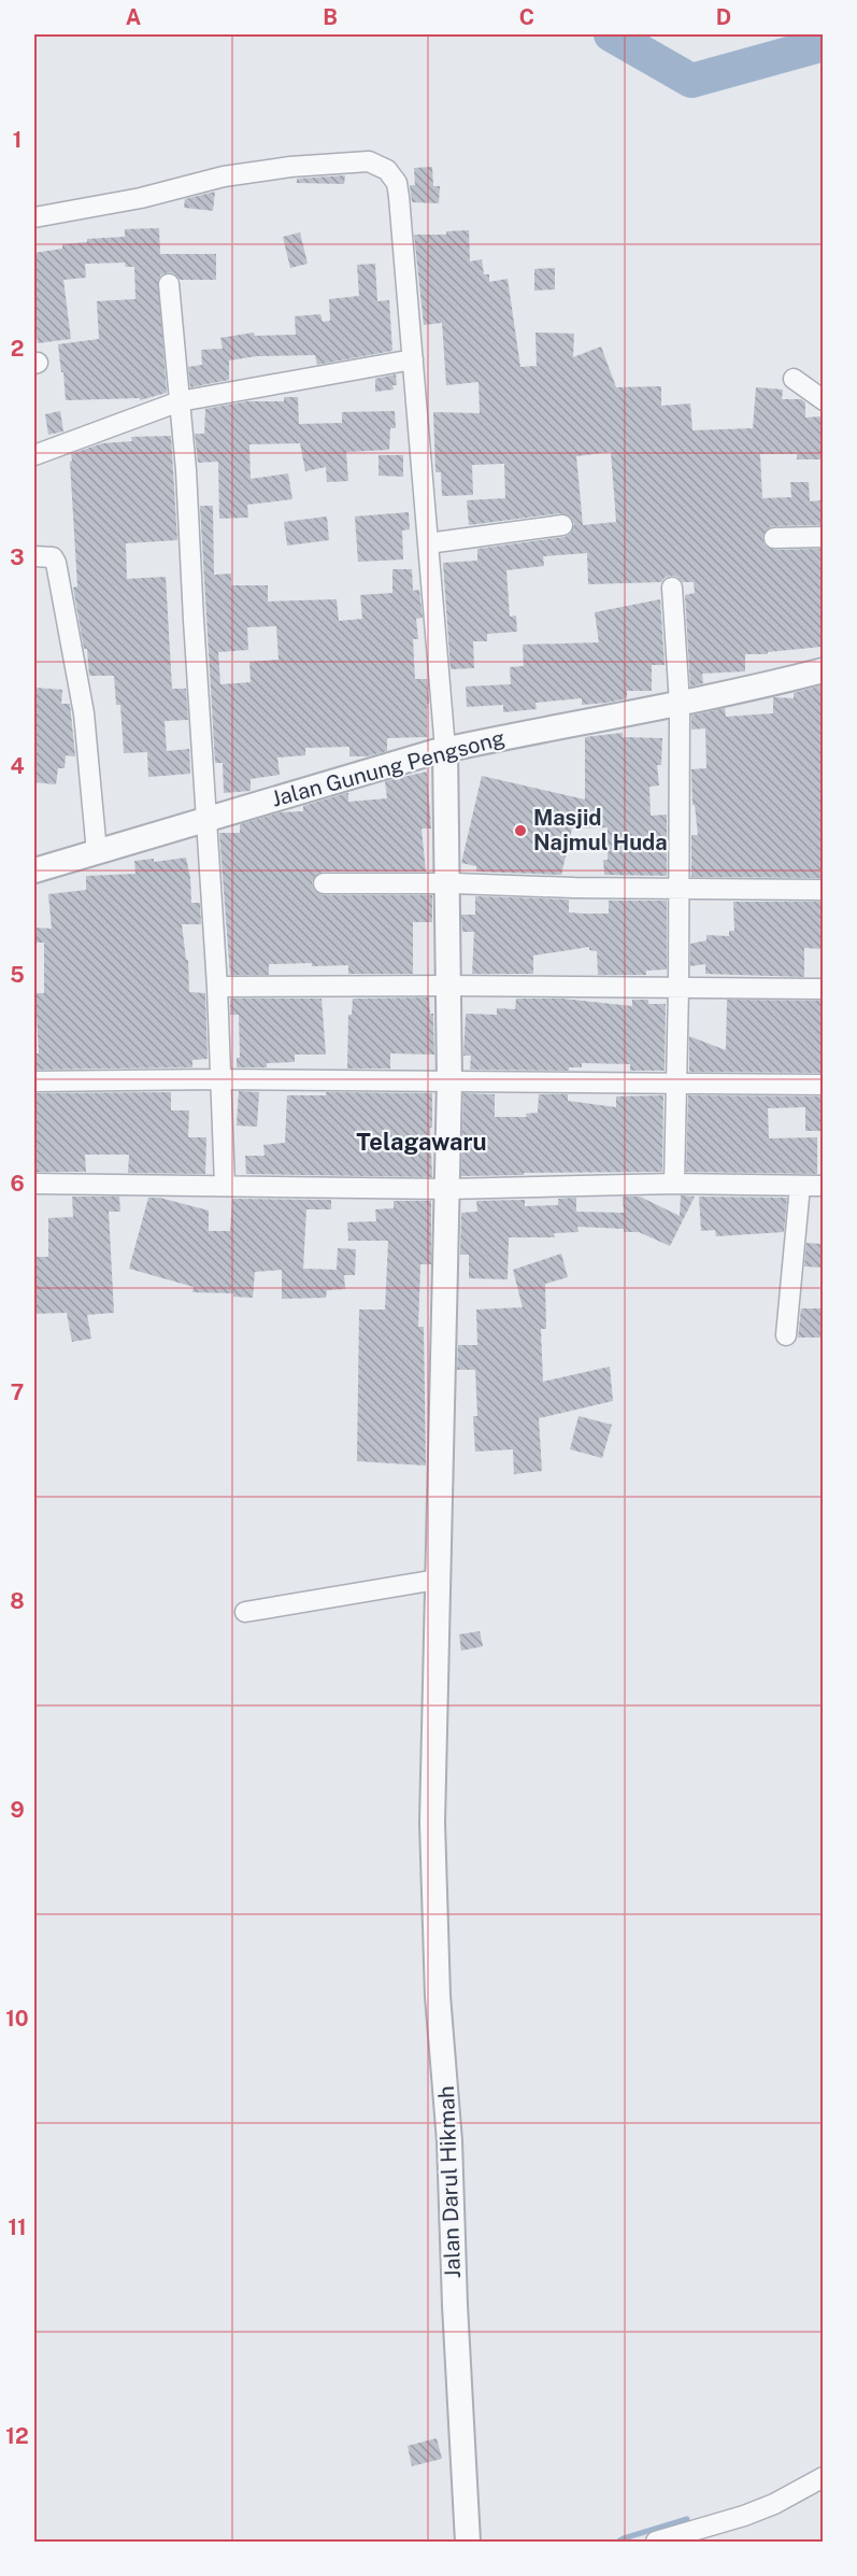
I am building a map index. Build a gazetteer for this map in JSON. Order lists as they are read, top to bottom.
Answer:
{
  "streets": {
    "street": ["Jalan Gunung Pengsong", "Jalan Darul Hikmah"]
  },
  "crossings": [
    ["Jalan Gunung Pengsong", "Jalan Darul Hikmah"]
  ],
  "districts": ["Telagawaru"],
  "places": ["Masjid Najmul Huda"],
  "grid": {
    "columns": [
      "A",
      "B",
      "C",
      "D"
    ],
    "rows": [
      "1",
      "2",
      "3",
      "4",
      "5",
      "6",
      "7",
      "8",
      "9",
      "10",
      "11",
      "12"
    ]
  }
}
